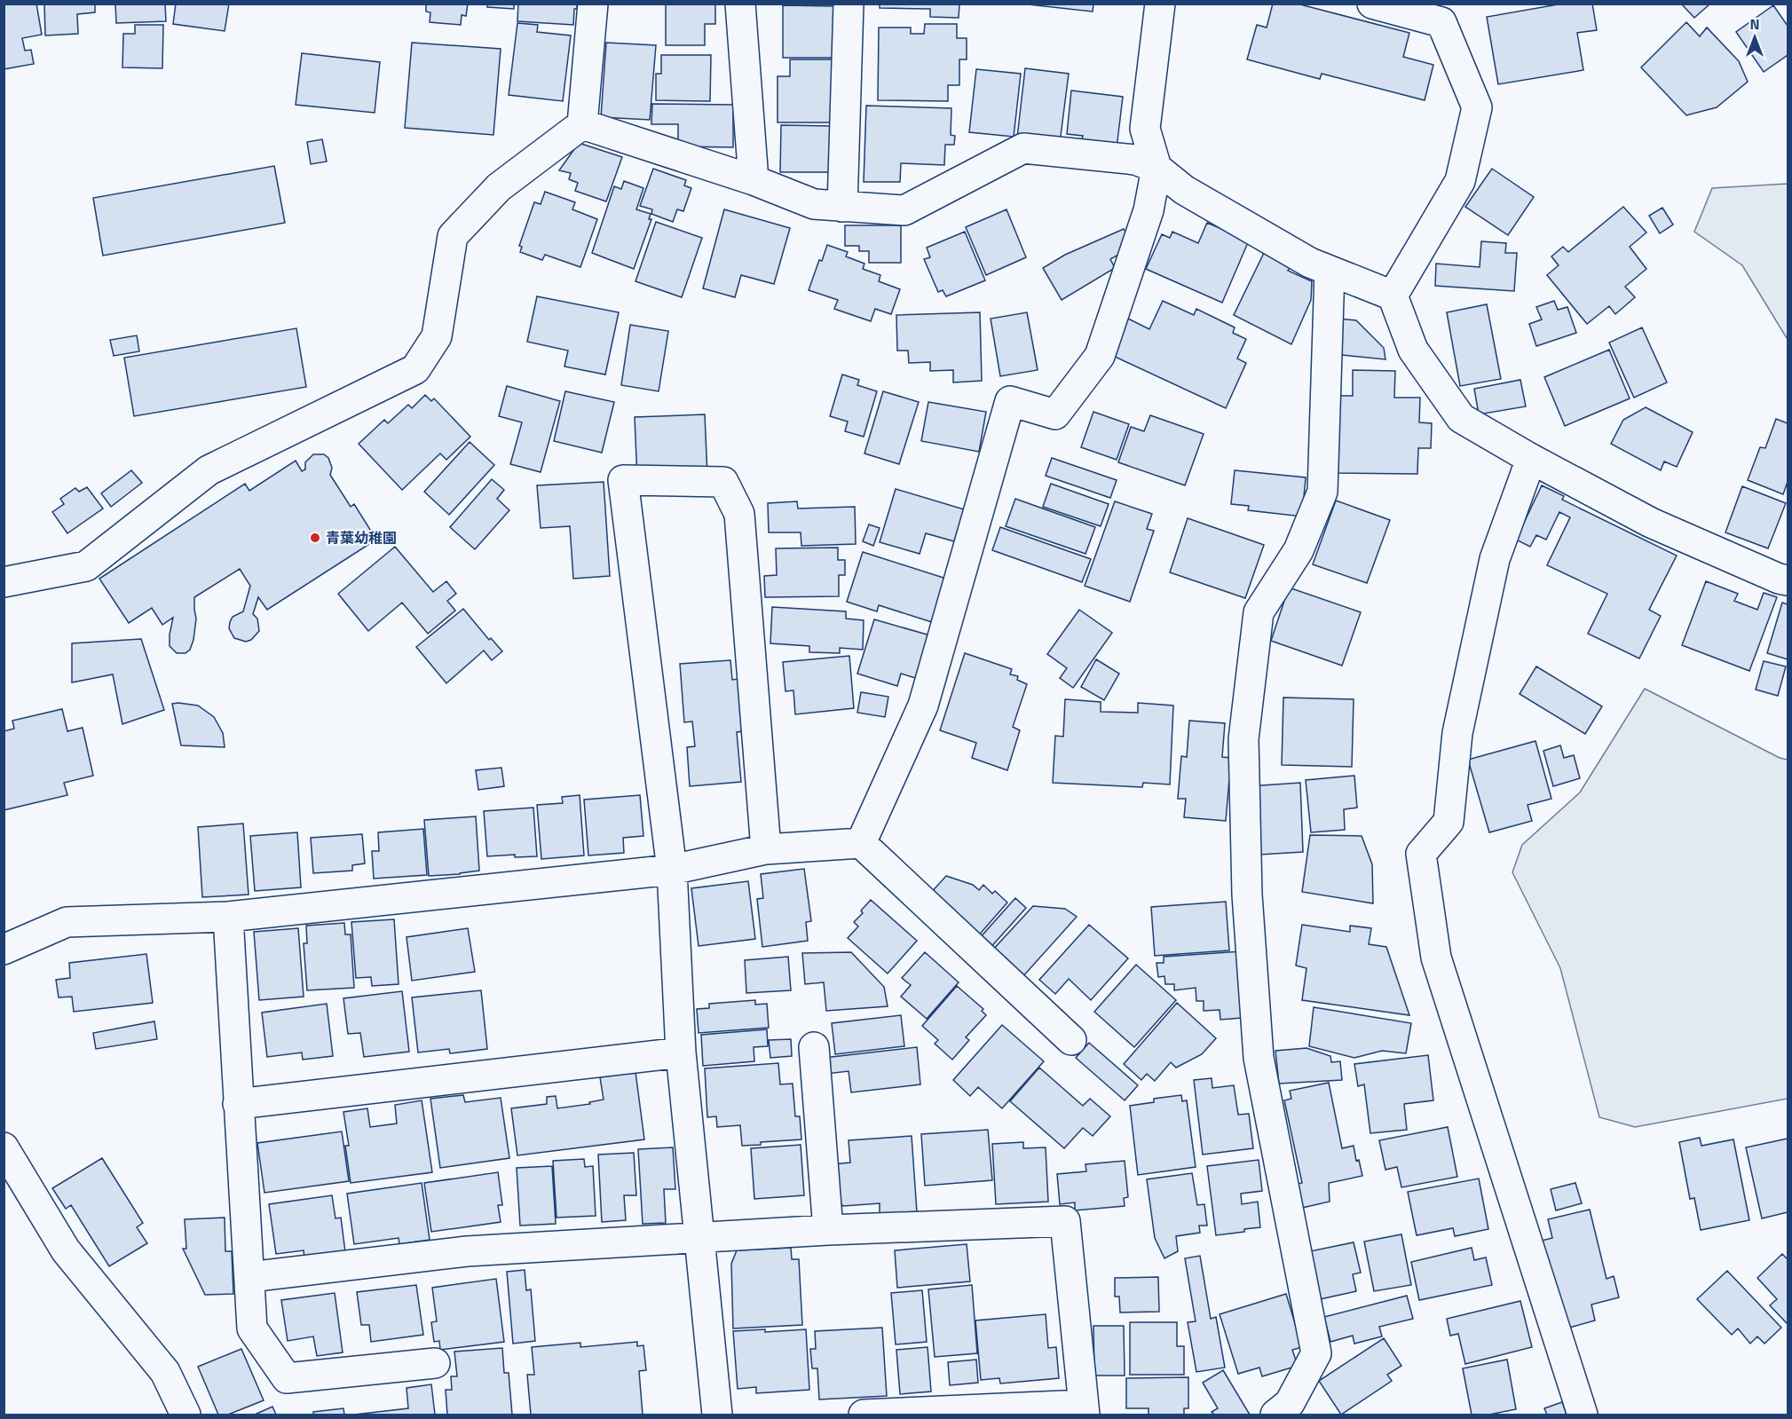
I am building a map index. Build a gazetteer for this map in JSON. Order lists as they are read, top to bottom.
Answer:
{
  "places": ["青葉幼稚園"],
  "north": "top"
}
